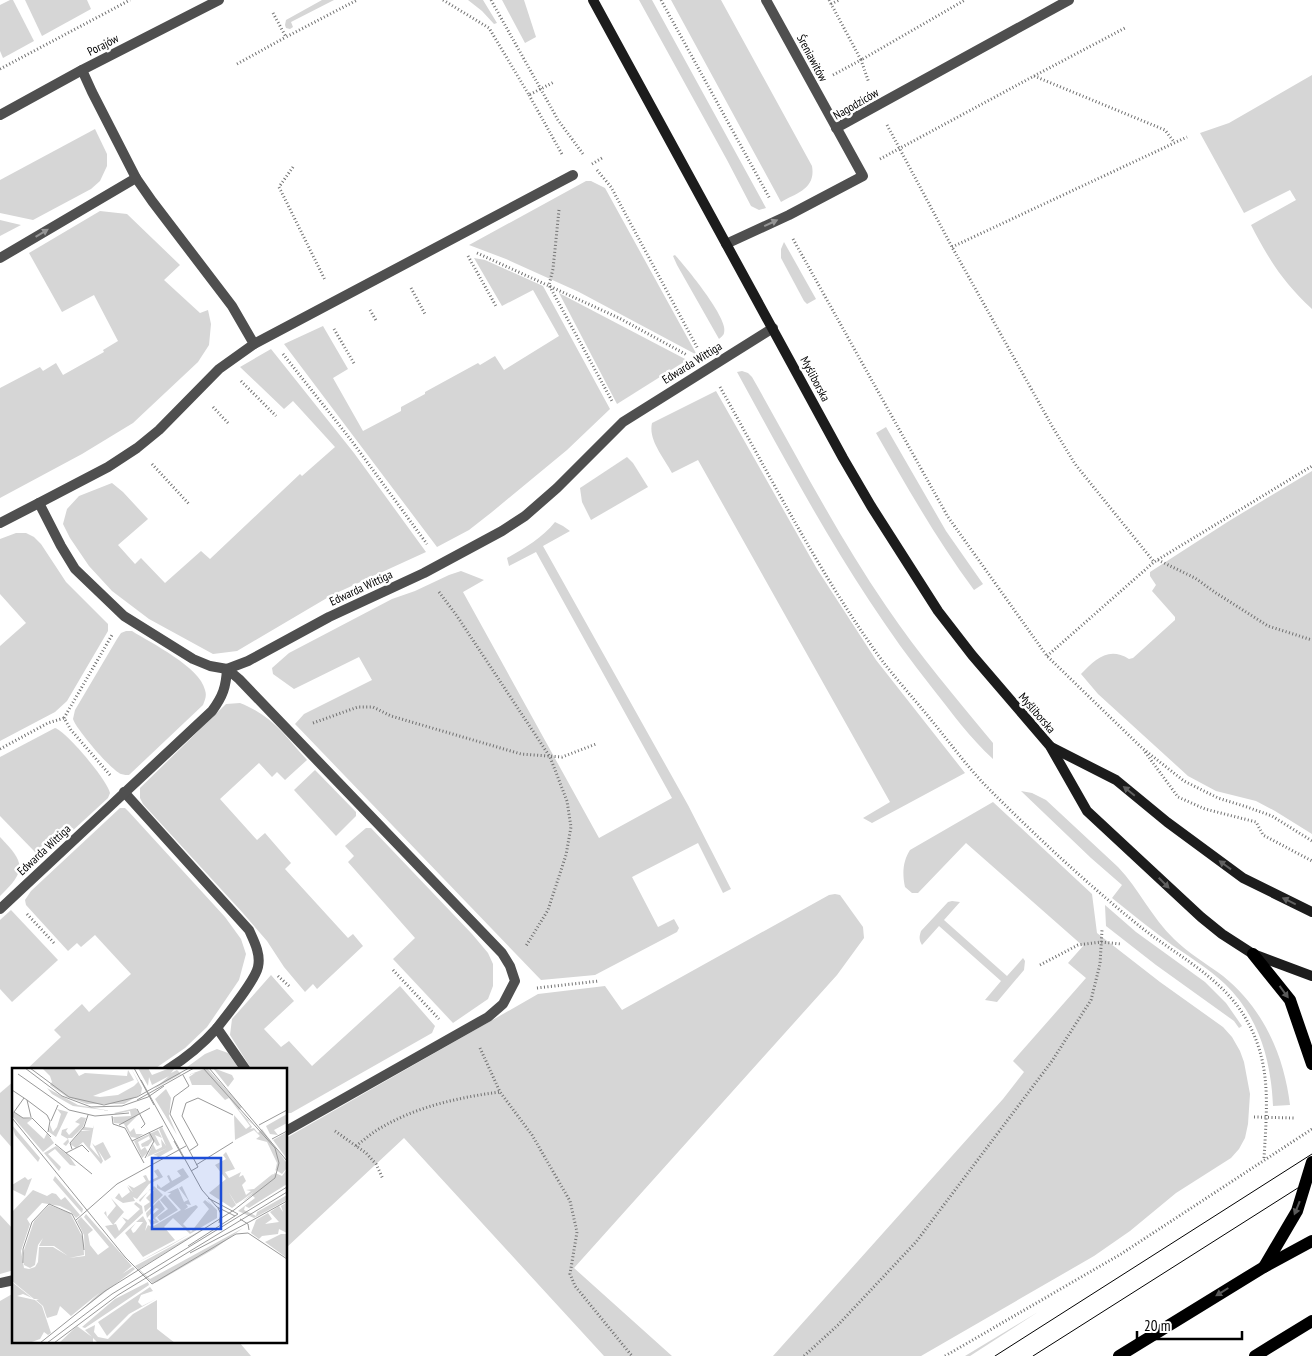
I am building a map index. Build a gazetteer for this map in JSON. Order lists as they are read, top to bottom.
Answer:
{
  "streets": {
    "street": [
      "Porajów",
      "Śreniawitów",
      "Nagodziców",
      "Edwarda Wittiga",
      "Myśliborska"
    ]
  },
  "crossings": [
    ["Śreniawitów", "Nagodziców"],
    ["Edwarda Wittiga", "Myśliborska"]
  ],
  "scale_bar": "20 m"
}
